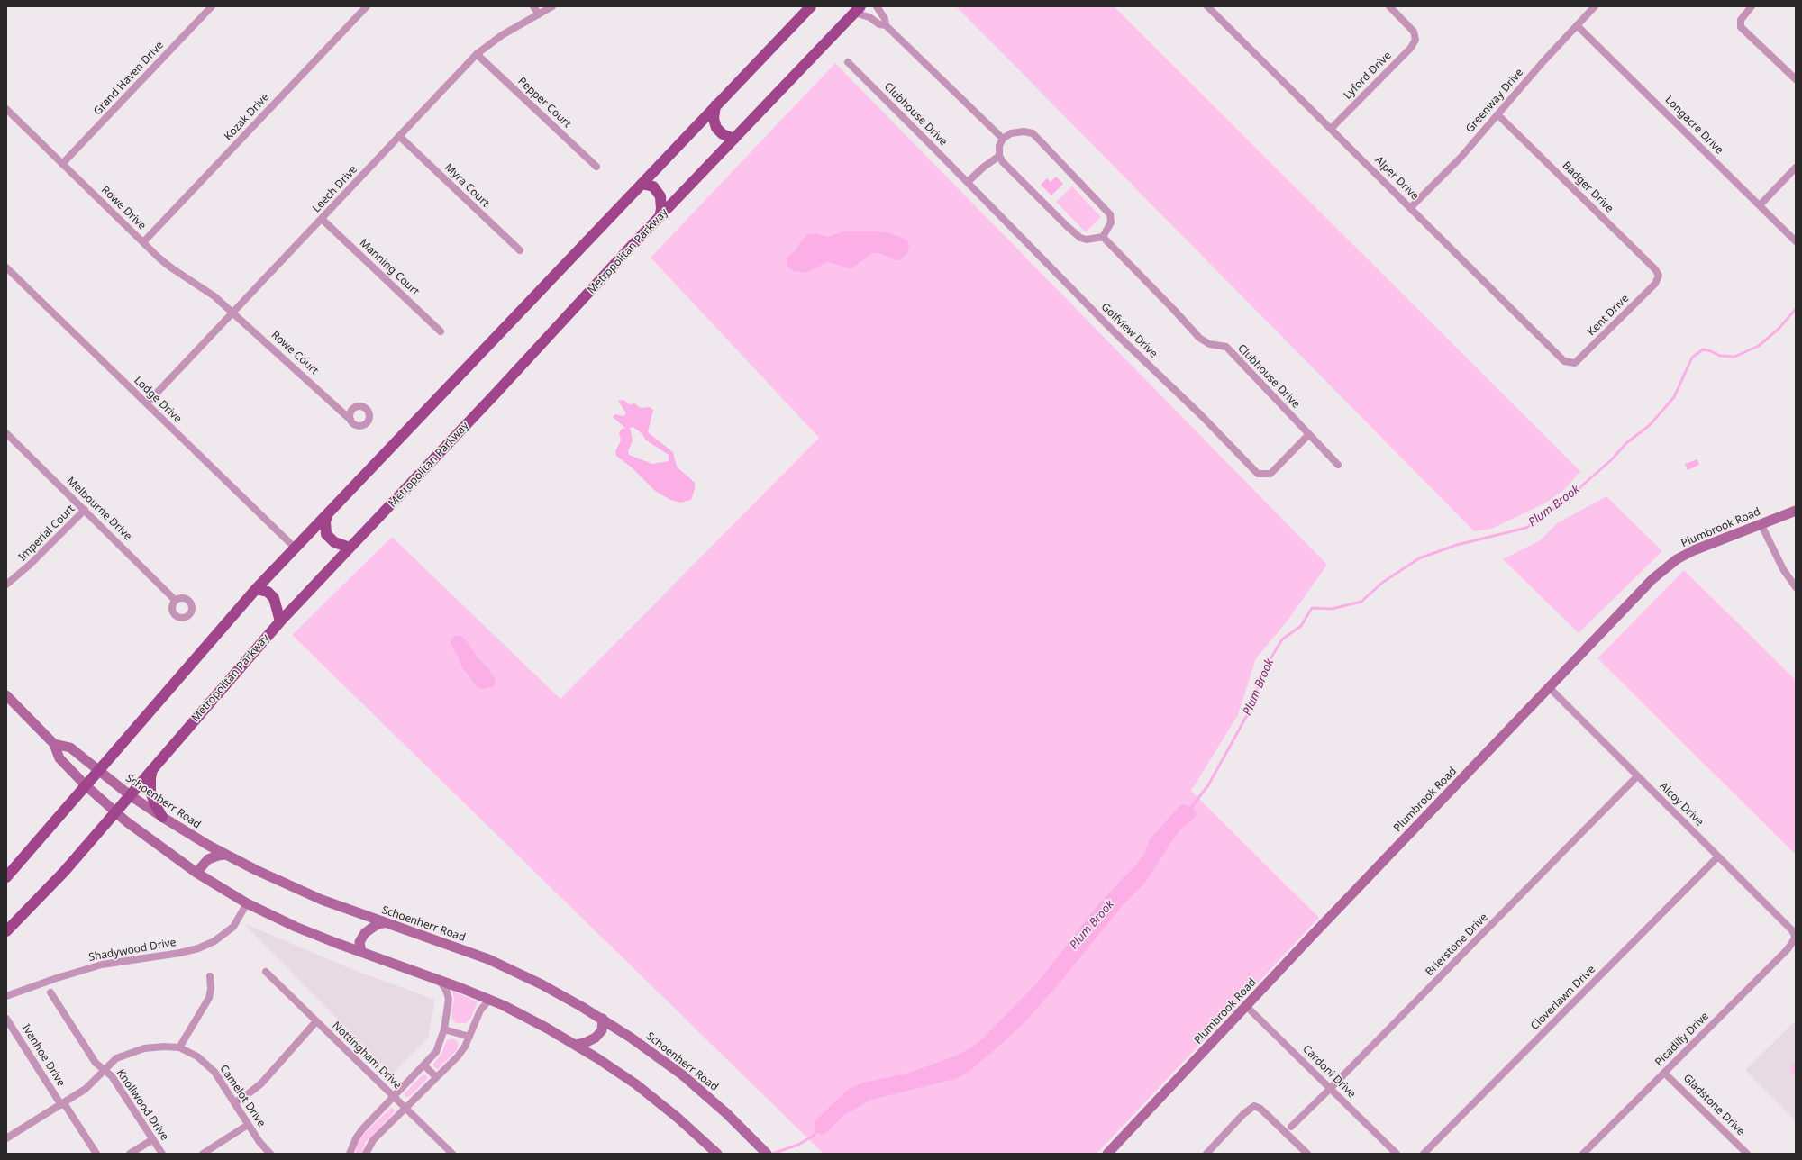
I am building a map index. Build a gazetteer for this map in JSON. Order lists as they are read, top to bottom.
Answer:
{
  "streets": {
    "main road": ["Metropolitan Parkway", "Plumbrook Road", "Schoenherr Road"],
    "street": [
      "Lyford Drive",
      "Grand Haven Drive",
      "Greenway Drive",
      "Pepper Court",
      "Clubhouse Drive",
      "Kozak Drive",
      "Longacre Drive",
      "Alper Drive",
      "Myra Court",
      "Badger Drive",
      "Leech Drive",
      "Rowe Drive",
      "Manning Court",
      "Kent Drive",
      "Golfview Drive",
      "Rowe Court",
      "Lodge Drive",
      "Melbourne Drive",
      "Imperial Court",
      "Alcoy Drive",
      "Brierstone Drive",
      "Shadywood Drive",
      "Cloverlawn Drive",
      "Picadilly Drive",
      "Ivanhoe Drive",
      "Nottingham Drive",
      "Cardoni Drive",
      "Camelot Drive",
      "Knollwood Drive",
      "Gladstone Drive"
    ]
  },
  "crossings": [
    ["Lyford Drive", "Alper Drive"],
    ["Grand Haven Drive", "Rowe Drive"],
    ["Greenway Drive", "Longacre Drive"],
    ["Greenway Drive", "Alper Drive"],
    ["Greenway Drive", "Badger Drive"],
    ["Pepper Court", "Leech Drive"],
    ["Clubhouse Drive", "Golfview Drive"],
    ["Kozak Drive", "Rowe Drive"],
    ["Alper Drive", "Kent Drive"],
    ["Myra Court", "Leech Drive"],
    ["Badger Drive", "Kent Drive"],
    ["Leech Drive", "Rowe Drive"],
    ["Leech Drive", "Manning Court"],
    ["Leech Drive", "Rowe Court"],
    ["Leech Drive", "Lodge Drive"],
    ["Rowe Drive", "Rowe Court"],
    ["Metropolitan Parkway", "Schoenherr Road"],
    ["Melbourne Drive", "Imperial Court"],
    ["Plumbrook Road", "Alcoy Drive"],
    ["Plumbrook Road", "Cardoni Drive"],
    ["Alcoy Drive", "Brierstone Drive"],
    ["Alcoy Drive", "Cloverlawn Drive"],
    ["Alcoy Drive", "Picadilly Drive"],
    ["Brierstone Drive", "Cardoni Drive"],
    ["Picadilly Drive", "Gladstone Drive"],
    ["Ivanhoe Drive", "Camelot Drive"],
    ["Camelot Drive", "Knollwood Drive"]
  ],
  "water": ["Plum Brook"]
}
